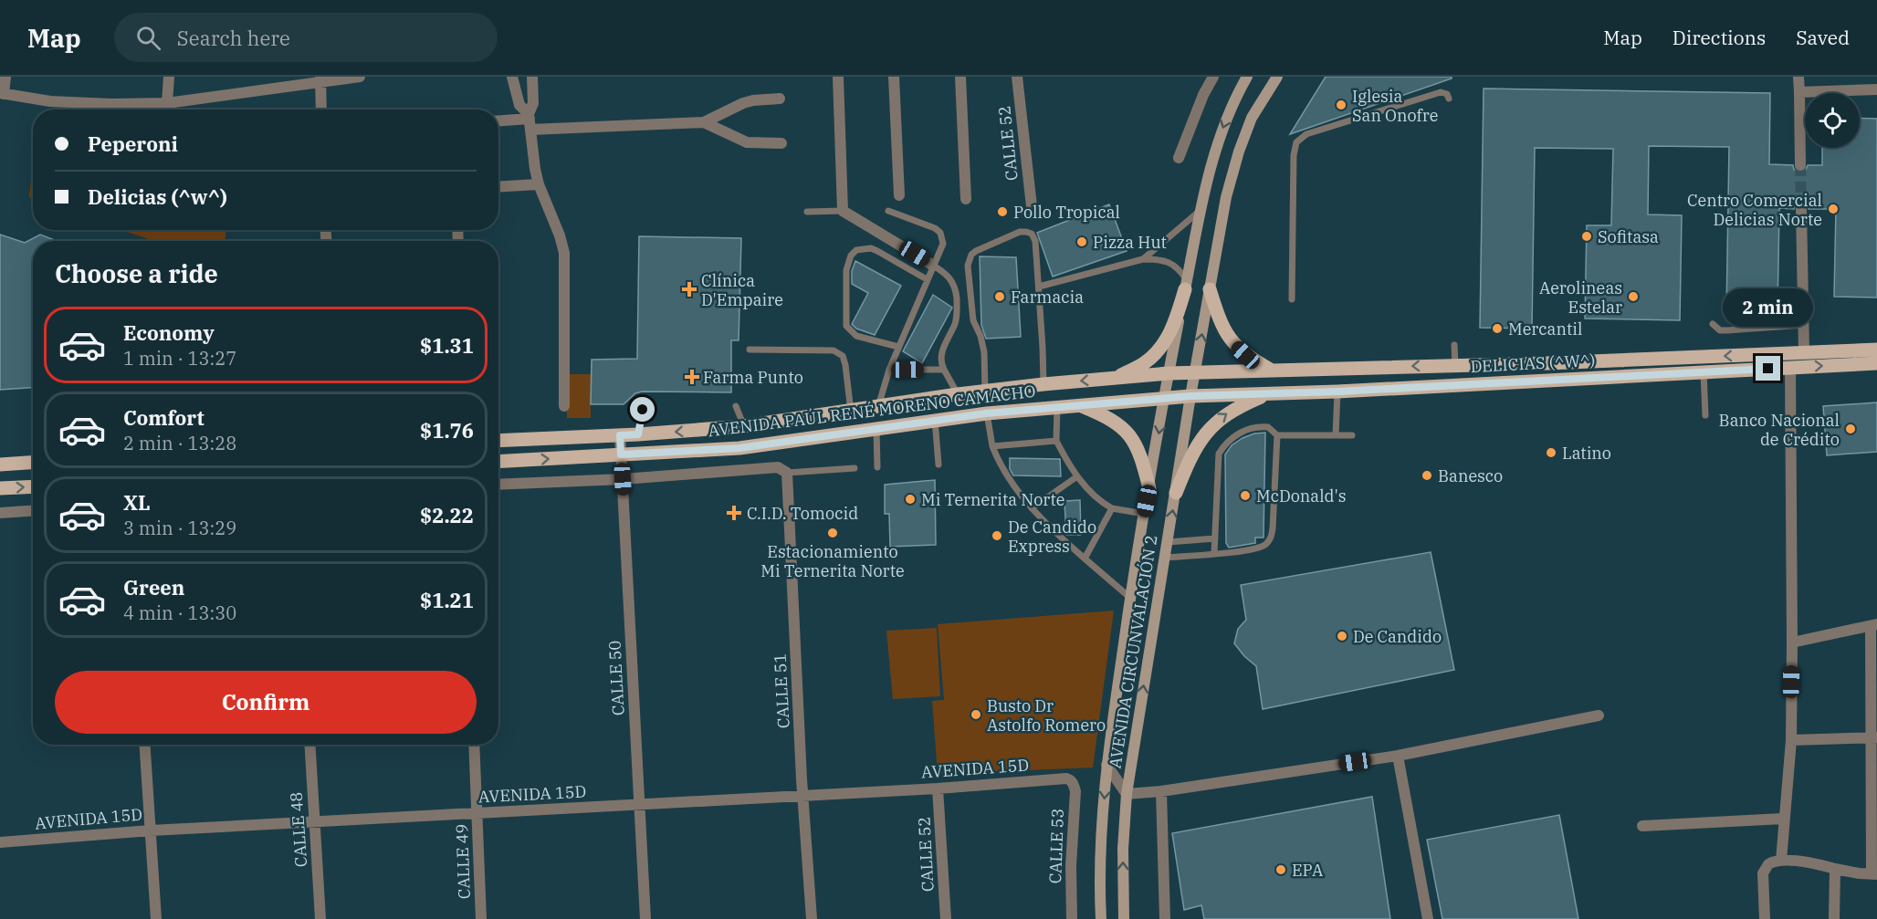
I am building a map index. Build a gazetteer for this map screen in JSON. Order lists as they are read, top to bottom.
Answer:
{
  "streets": {
    "main road": ["DELICIAS (^W^)", "AVENIDA PAÚL RENÉ MORENO CAMACHO", "AVENIDA CIRCUNVALACIÓN 2"],
    "street": [
      "CALLE 52",
      "CALLE 50",
      "CALLE 51",
      "AVENIDA 15D",
      "CALLE 48",
      "CALLE 53",
      "CALLE 49"
    ]
  },
  "crossings": [
    ["CALLE 52", "AVENIDA 15D"],
    ["DELICIAS (^W^)", "AVENIDA PAÚL RENÉ MORENO CAMACHO"],
    ["DELICIAS (^W^)", "AVENIDA CIRCUNVALACIÓN 2"],
    ["AVENIDA PAÚL RENÉ MORENO CAMACHO", "AVENIDA CIRCUNVALACIÓN 2"],
    ["AVENIDA PAÚL RENÉ MORENO CAMACHO", "CALLE 50"],
    ["CALLE 50", "AVENIDA 15D"],
    ["CALLE 51", "AVENIDA 15D"],
    ["AVENIDA 15D", "CALLE 48"],
    ["AVENIDA 15D", "CALLE 53"],
    ["AVENIDA 15D", "CALLE 49"]
  ],
  "places": {
    "other": [
      "Iglesia San Onofre",
      "Centro Comercial Delicias Norte",
      "Pollo Tropical",
      "Sofitasa",
      "Pizza Hut",
      "Farmacia",
      "Aerolineas Estelar",
      "Mercantil",
      "Banco Nacional de Crédito",
      "Latino",
      "Banesco",
      "McDonald's",
      "Mi Ternerita Norte",
      "Estacionamiento Mi Ternerita Norte",
      "De Candido Express",
      "De Candido",
      "Busto Dr Astolfo Romero",
      "EPA"
    ],
    "health": ["Clínica D'Empaire", "Farma Punto", "C.I.D. Tomocid"]
  },
  "page": {
    "header": "Map",
    "search": "Search here",
    "nav": ["Map", "Directions", "Saved"],
    "banner": ["Peperoni", "Delicias (^w^)"],
    "heading": "Choose a ride",
    "bubble": "2 min",
    "list": [
      {
        "name": "Economy",
        "note": "1 min · 13:27",
        "value": "$1.31"
      },
      {
        "name": "Comfort",
        "note": "2 min · 13:28",
        "value": "$1.76"
      },
      {
        "name": "XL",
        "note": "3 min · 13:29",
        "value": "$2.22"
      },
      {
        "name": "Green",
        "note": "4 min · 13:30",
        "value": "$1.21"
      }
    ],
    "buttons": "Confirm"
  }
}
